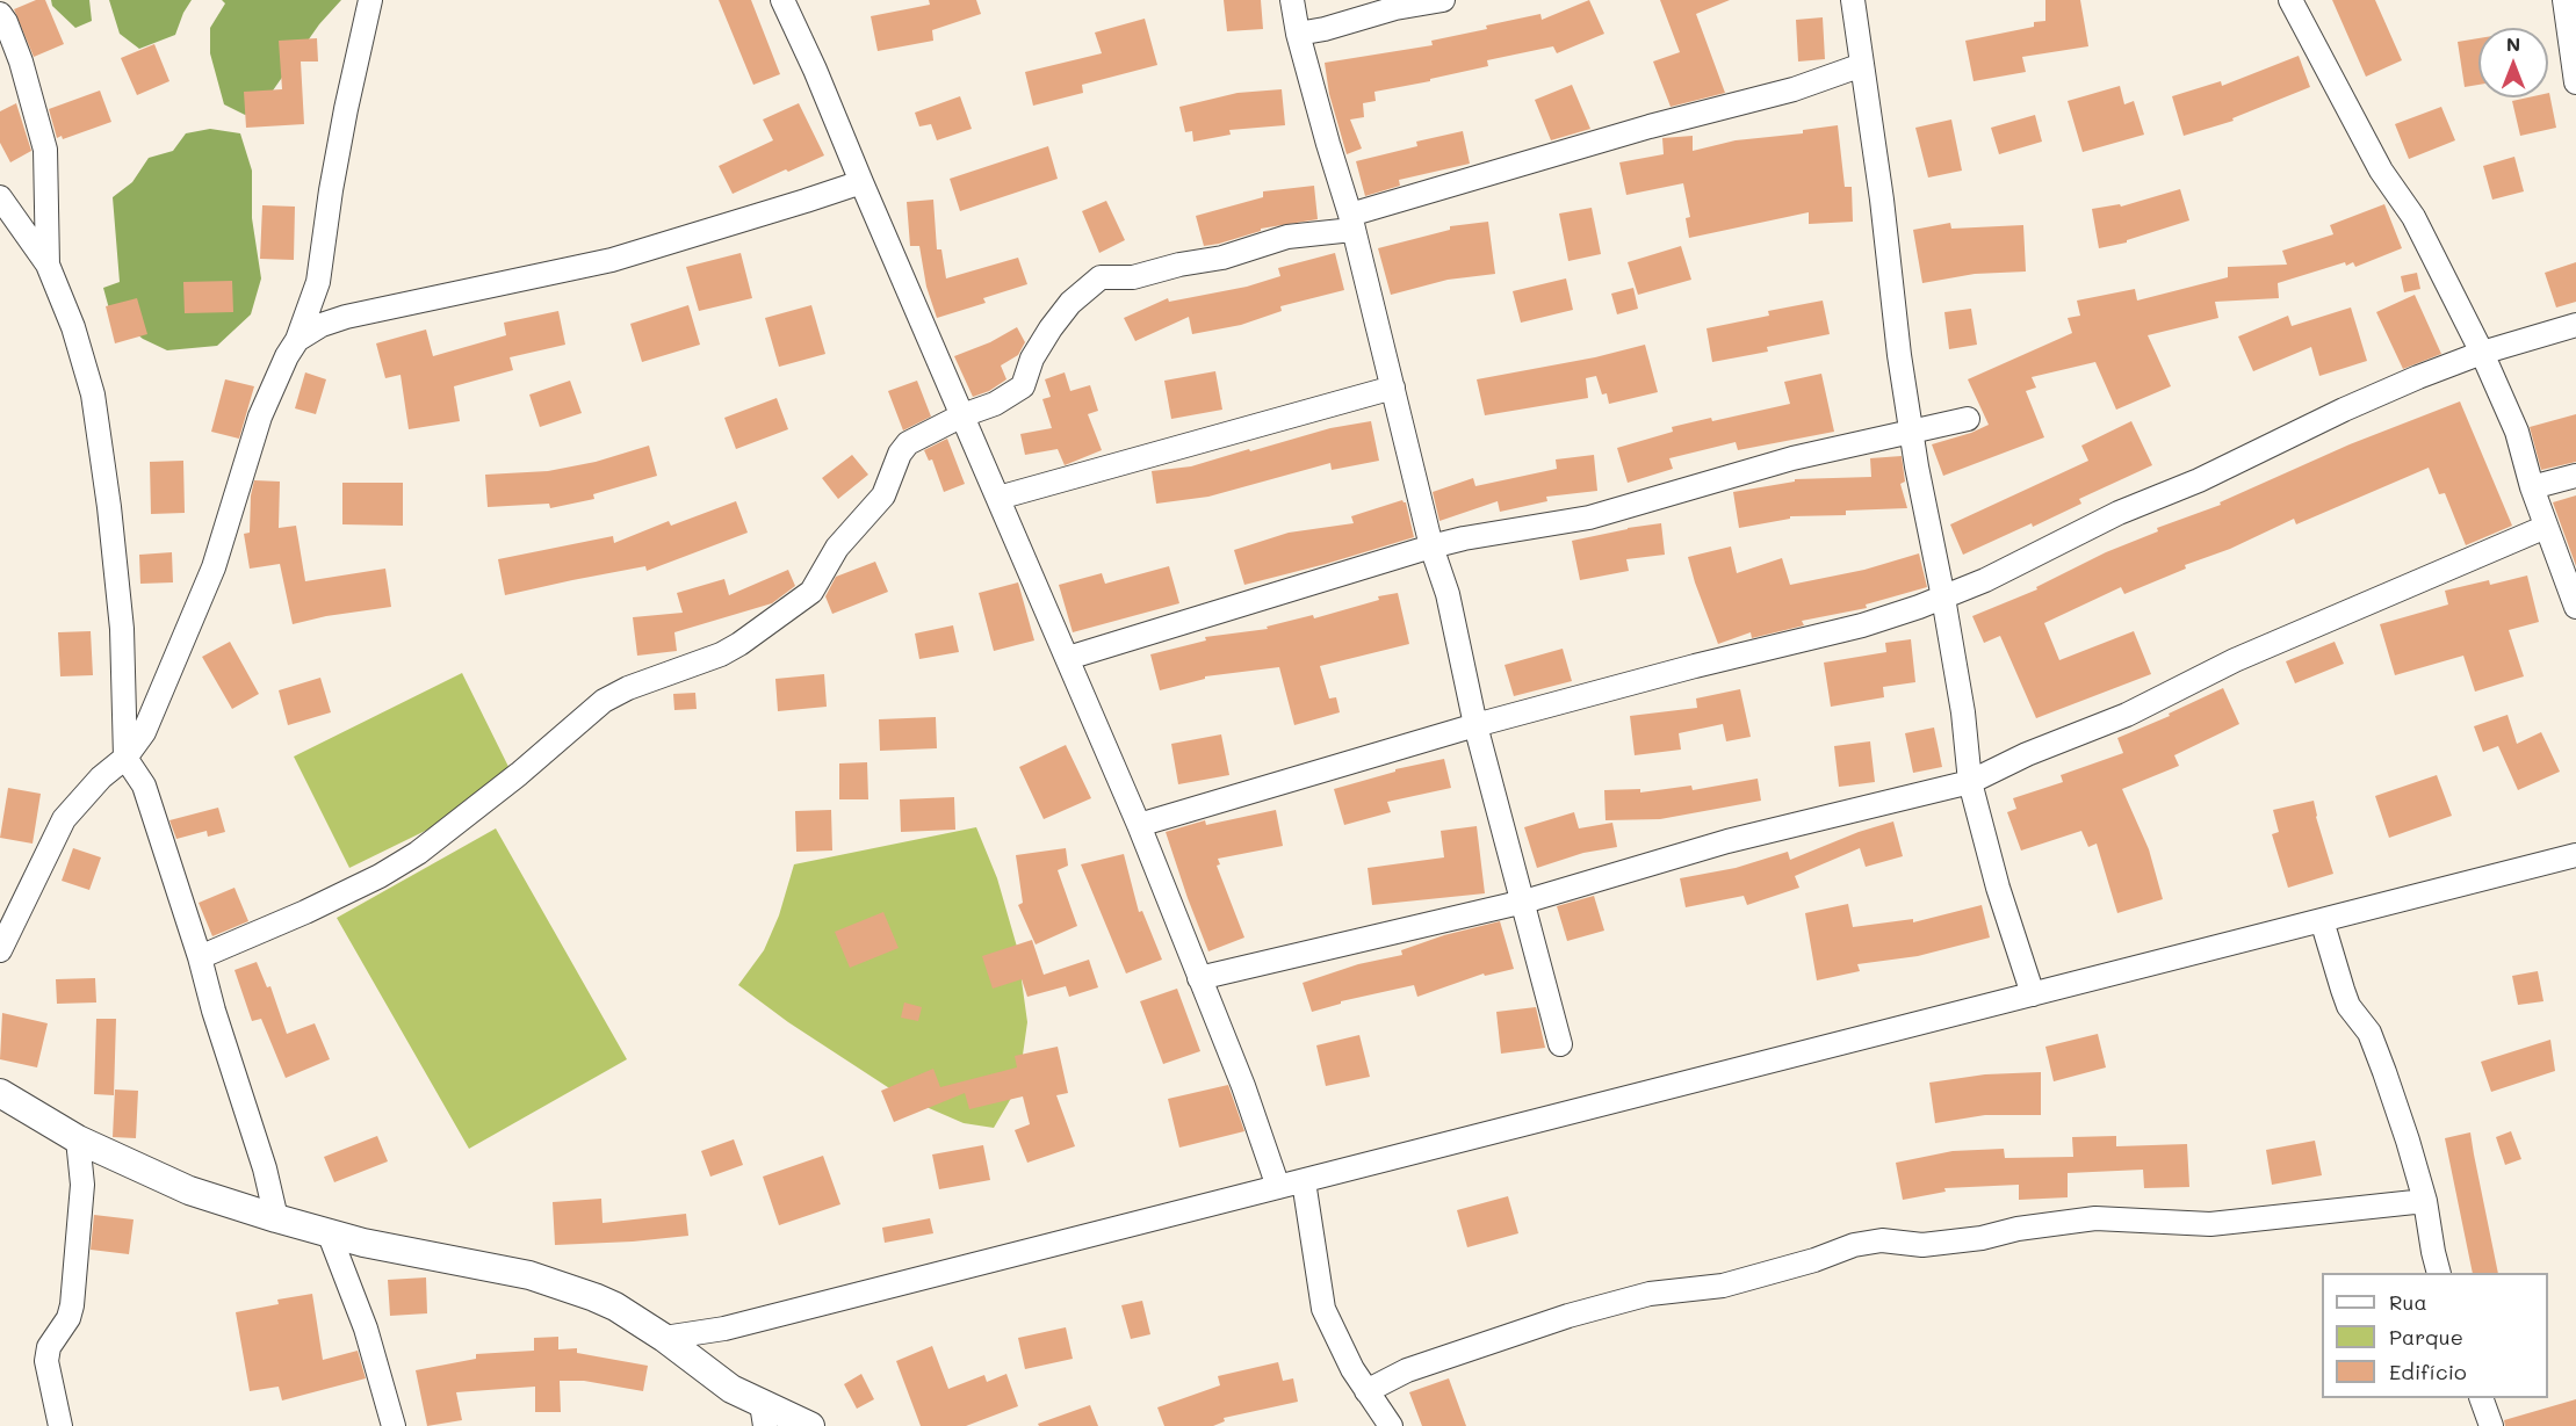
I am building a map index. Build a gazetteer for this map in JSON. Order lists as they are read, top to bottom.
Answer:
{
  "legend": ["Rua", "Parque", "Edifício"],
  "north": "top"
}
